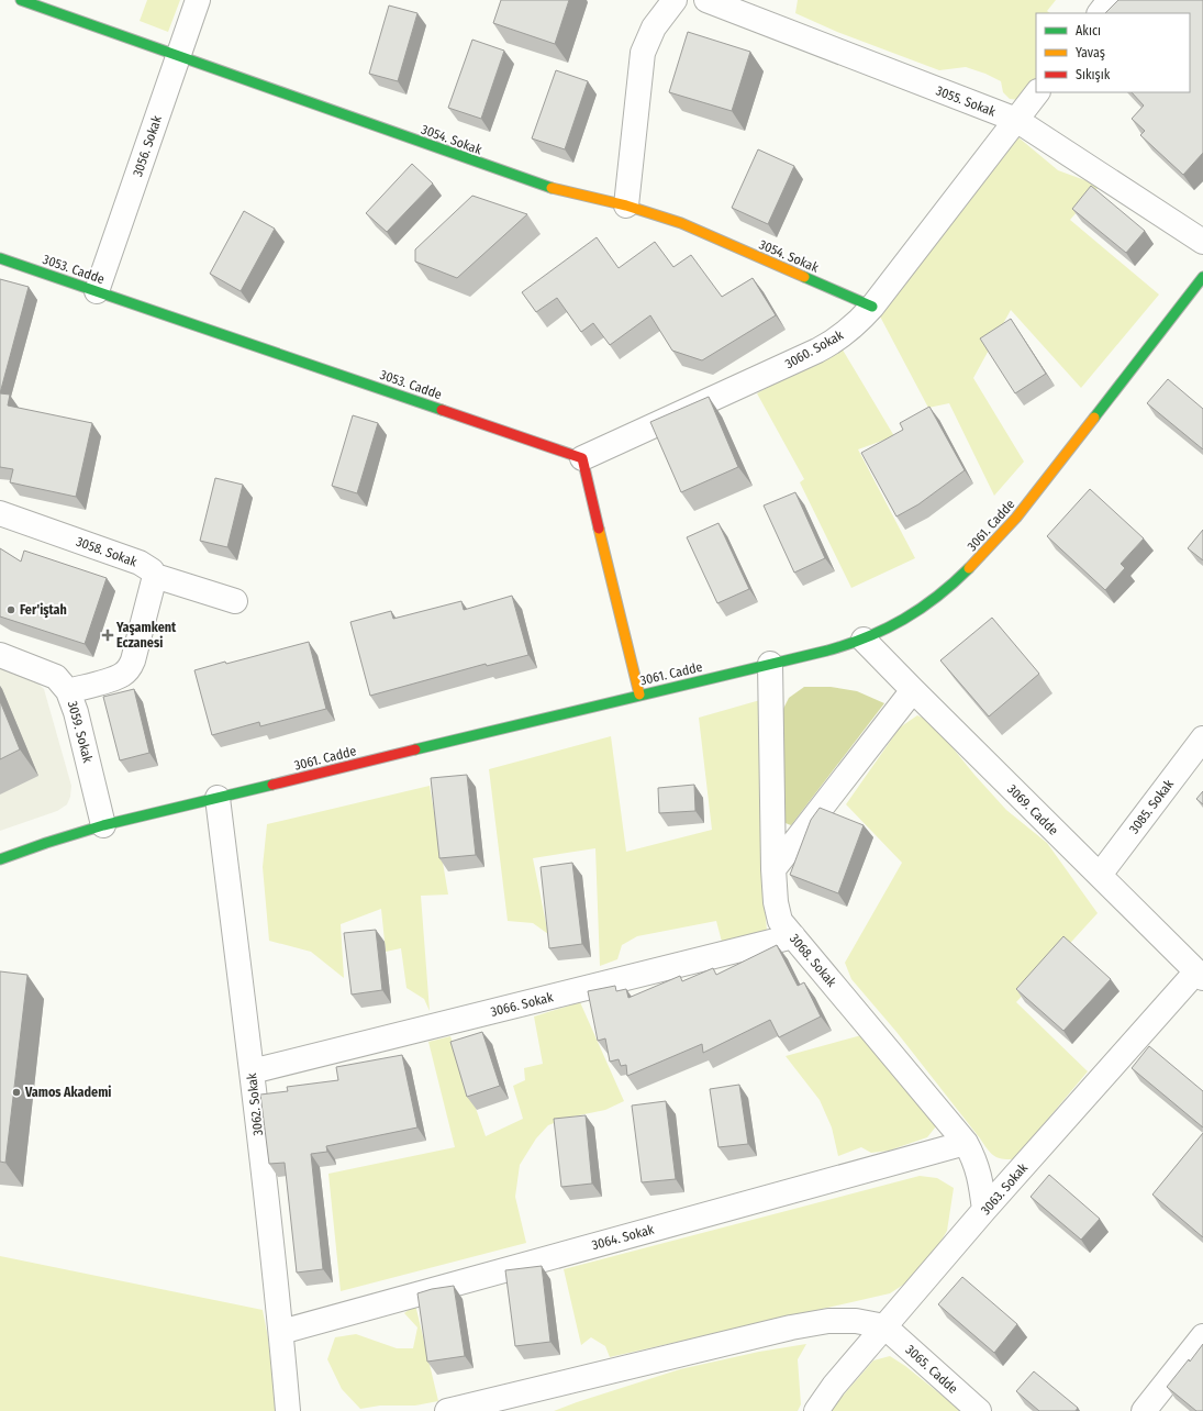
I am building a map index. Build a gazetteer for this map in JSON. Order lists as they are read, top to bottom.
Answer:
{
  "streets": {
    "street": [
      "3055. Sokak",
      "3054. Sokak",
      "3056. Sokak",
      "3053. Cadde",
      "3060. Sokak",
      "3061. Cadde",
      "3058. Sokak",
      "3059. Sokak",
      "3085. Sokak",
      "3069. Cadde",
      "3068. Sokak",
      "3066. Sokak",
      "3062. Sokak",
      "3063. Sokak",
      "3064. Sokak",
      "3065. Cadde"
    ]
  },
  "crossings": [
    ["3055. Sokak", "3060. Sokak"],
    ["3054. Sokak", "3056. Sokak"],
    ["3054. Sokak", "3060. Sokak"],
    ["3056. Sokak", "3053. Cadde"],
    ["3053. Cadde", "3060. Sokak"],
    ["3061. Cadde", "3059. Sokak"],
    ["3061. Cadde", "3069. Cadde"],
    ["3061. Cadde", "3068. Sokak"],
    ["3061. Cadde", "3062. Sokak"],
    ["3085. Sokak", "3069. Cadde"],
    ["3069. Cadde", "3063. Sokak"],
    ["3068. Sokak", "3066. Sokak"],
    ["3068. Sokak", "3063. Sokak"],
    ["3068. Sokak", "3064. Sokak"],
    ["3066. Sokak", "3062. Sokak"],
    ["3062. Sokak", "3064. Sokak"],
    ["3063. Sokak", "3065. Cadde"]
  ],
  "places": {
    "other": ["Fer'iştah", "Vamos Akademi"],
    "health": ["Yaşamkent Eczanesi"]
  },
  "legend": ["Akıcı", "Yavaş", "Sıkışık"]
}
